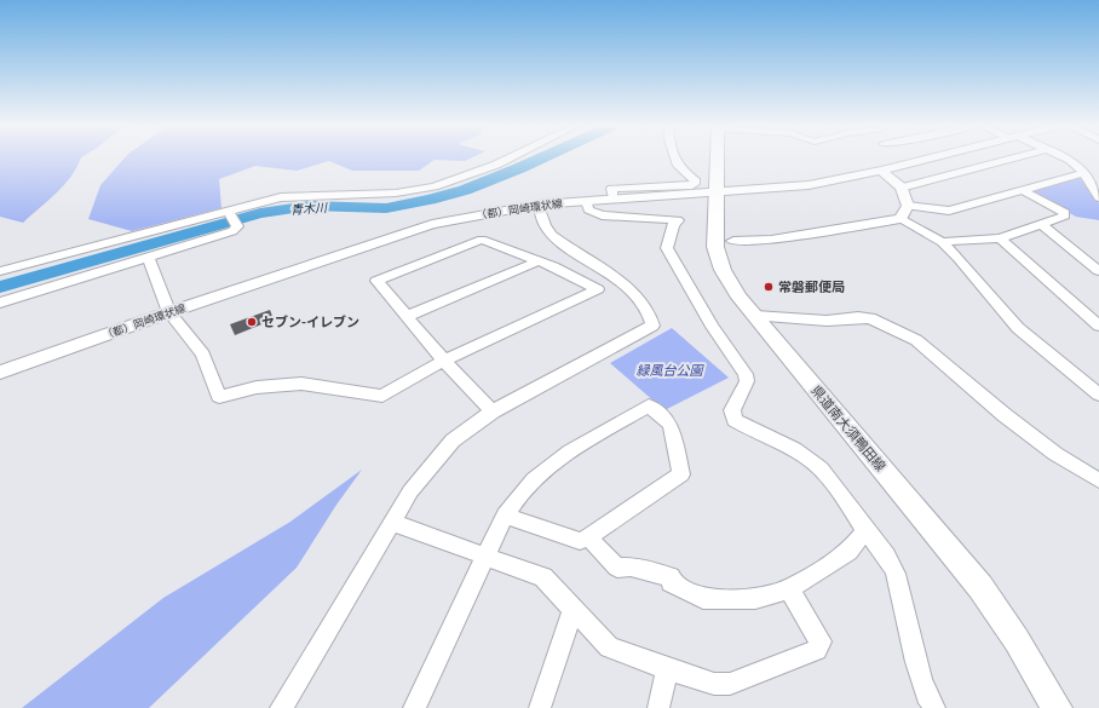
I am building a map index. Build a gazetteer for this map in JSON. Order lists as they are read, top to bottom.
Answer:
{
  "streets": {
    "main road": ["県道南大須鴨田線"],
    "street": ["（都）岡崎環状線"]
  },
  "crossings": [
    ["（都）岡崎環状線", "県道南大須鴨田線"]
  ],
  "water": ["青木川"],
  "parks": ["緑風台公園"],
  "places": ["常磐郵便局", "セブン-イレブン"]
}
